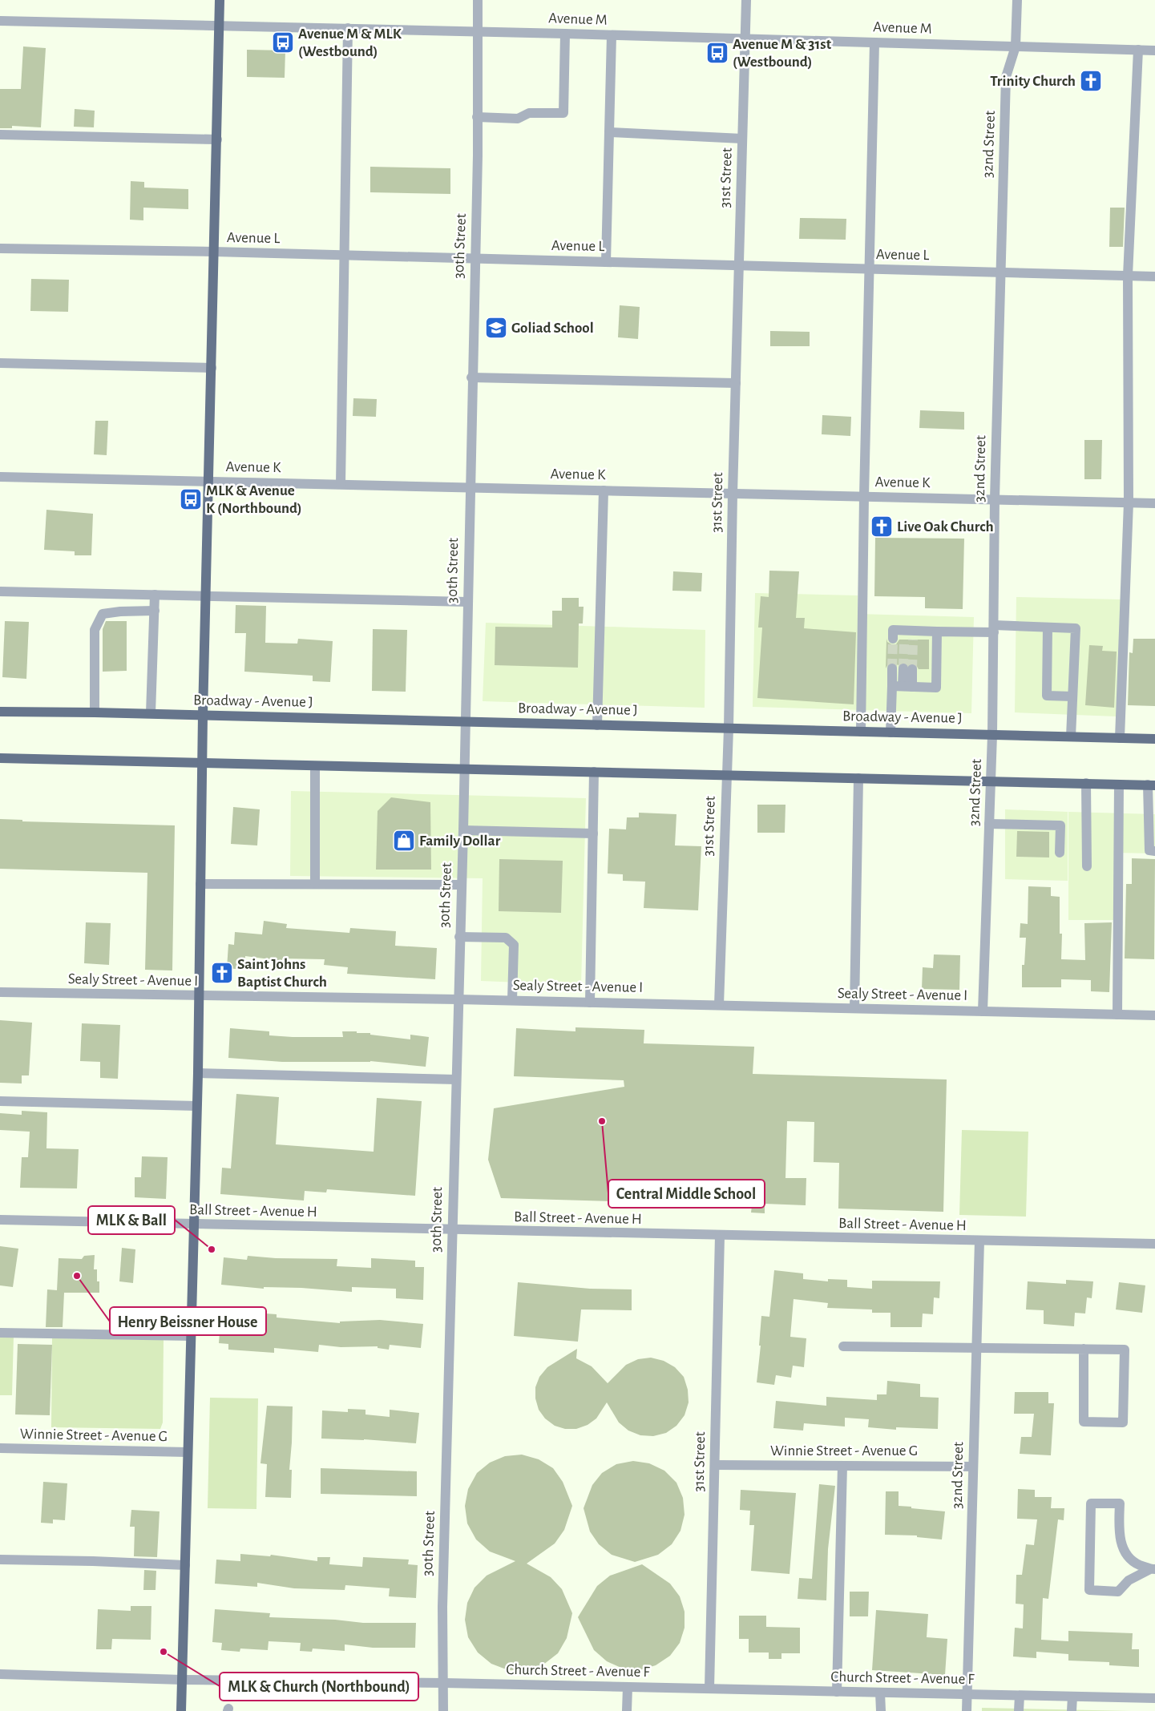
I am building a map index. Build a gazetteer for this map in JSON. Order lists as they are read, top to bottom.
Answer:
{
  "streets": {
    "main road": ["Broadway - Avenue J"],
    "street": [
      "Avenue M",
      "32nd Street",
      "31st Street",
      "Avenue L",
      "30th Street",
      "Avenue K",
      "Sealy Street - Avenue I",
      "Ball Street - Avenue H",
      "Winnie Street - Avenue G",
      "Church Street - Avenue F"
    ]
  },
  "crossings": [
    ["Avenue M", "32nd Street"],
    ["Avenue M", "31st Street"],
    ["Avenue M", "30th Street"],
    ["32nd Street", "Avenue L"],
    ["32nd Street", "Avenue K"],
    ["32nd Street", "Broadway - Avenue J"],
    ["32nd Street", "Sealy Street - Avenue I"],
    ["32nd Street", "Ball Street - Avenue H"],
    ["32nd Street", "Winnie Street - Avenue G"],
    ["32nd Street", "Church Street - Avenue F"],
    ["31st Street", "Avenue L"],
    ["31st Street", "Avenue K"],
    ["31st Street", "Broadway - Avenue J"],
    ["31st Street", "Sealy Street - Avenue I"],
    ["31st Street", "Ball Street - Avenue H"],
    ["31st Street", "Winnie Street - Avenue G"],
    ["31st Street", "Church Street - Avenue F"],
    ["Avenue L", "30th Street"],
    ["30th Street", "Avenue K"],
    ["30th Street", "Broadway - Avenue J"],
    ["30th Street", "Sealy Street - Avenue I"],
    ["30th Street", "Ball Street - Avenue H"],
    ["30th Street", "Church Street - Avenue F"]
  ],
  "places": {
    "bus stop": ["Avenue M & MLK (Westbound)", "Avenue M & 31st (Westbound)", "MLK & Avenue K (Northbound)"],
    "church": ["Trinity Church", "Live Oak Church", "Saint Johns Baptist Church"],
    "school or university": ["Goliad School"],
    "shop": ["Family Dollar"],
    "other": [
      "Central Middle School",
      "MLK & Ball",
      "Henry Beissner House",
      "MLK & Church (Northbound)"
    ]
  }
}
